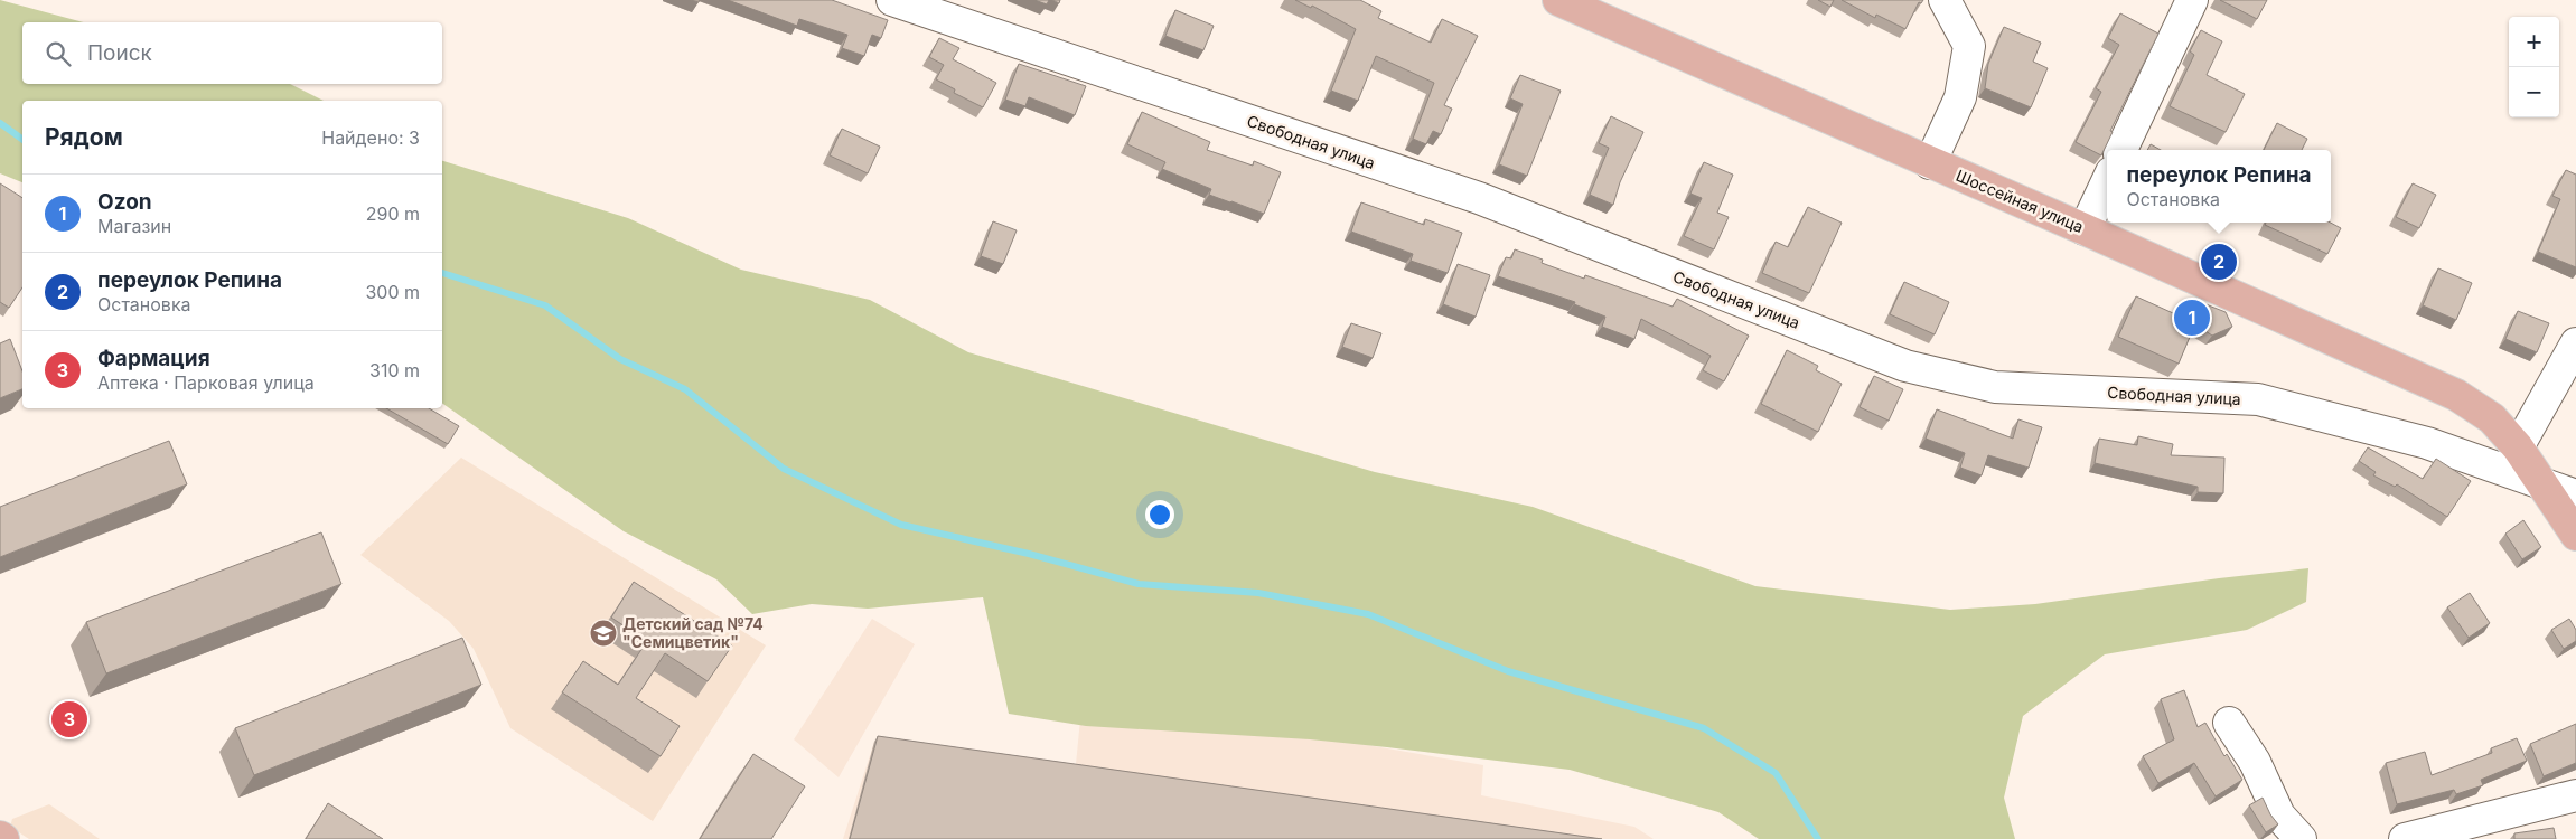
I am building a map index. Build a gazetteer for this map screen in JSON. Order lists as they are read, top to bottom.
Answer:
{
  "streets": {
    "main road": ["Шоссейная улица"],
    "street": ["Свободная улица"]
  },
  "crossings": [
    ["Свободная улица", "Шоссейная улица"]
  ],
  "places": {
    "school or university": ["Детский сад №74 \"Семицветик\""]
  },
  "page": {
    "map_buttons": ["+", "−"],
    "search": "Поиск",
    "heading": ["Рядом", "Найдено: 3"],
    "popup": ["переулок Репина", "Остановка"],
    "list": [
      {
        "mark": "1",
        "name": "Ozon",
        "note": "Магазин",
        "value": "290 m"
      },
      {
        "mark": "2",
        "name": "переулок Репина",
        "note": "Остановка",
        "value": "300 m"
      },
      {
        "mark": "3",
        "name": "Фармация",
        "note": "Аптека · Парковая улица",
        "value": "310 m"
      }
    ],
    "pins": ["2", "1", "3"]
  }
}
